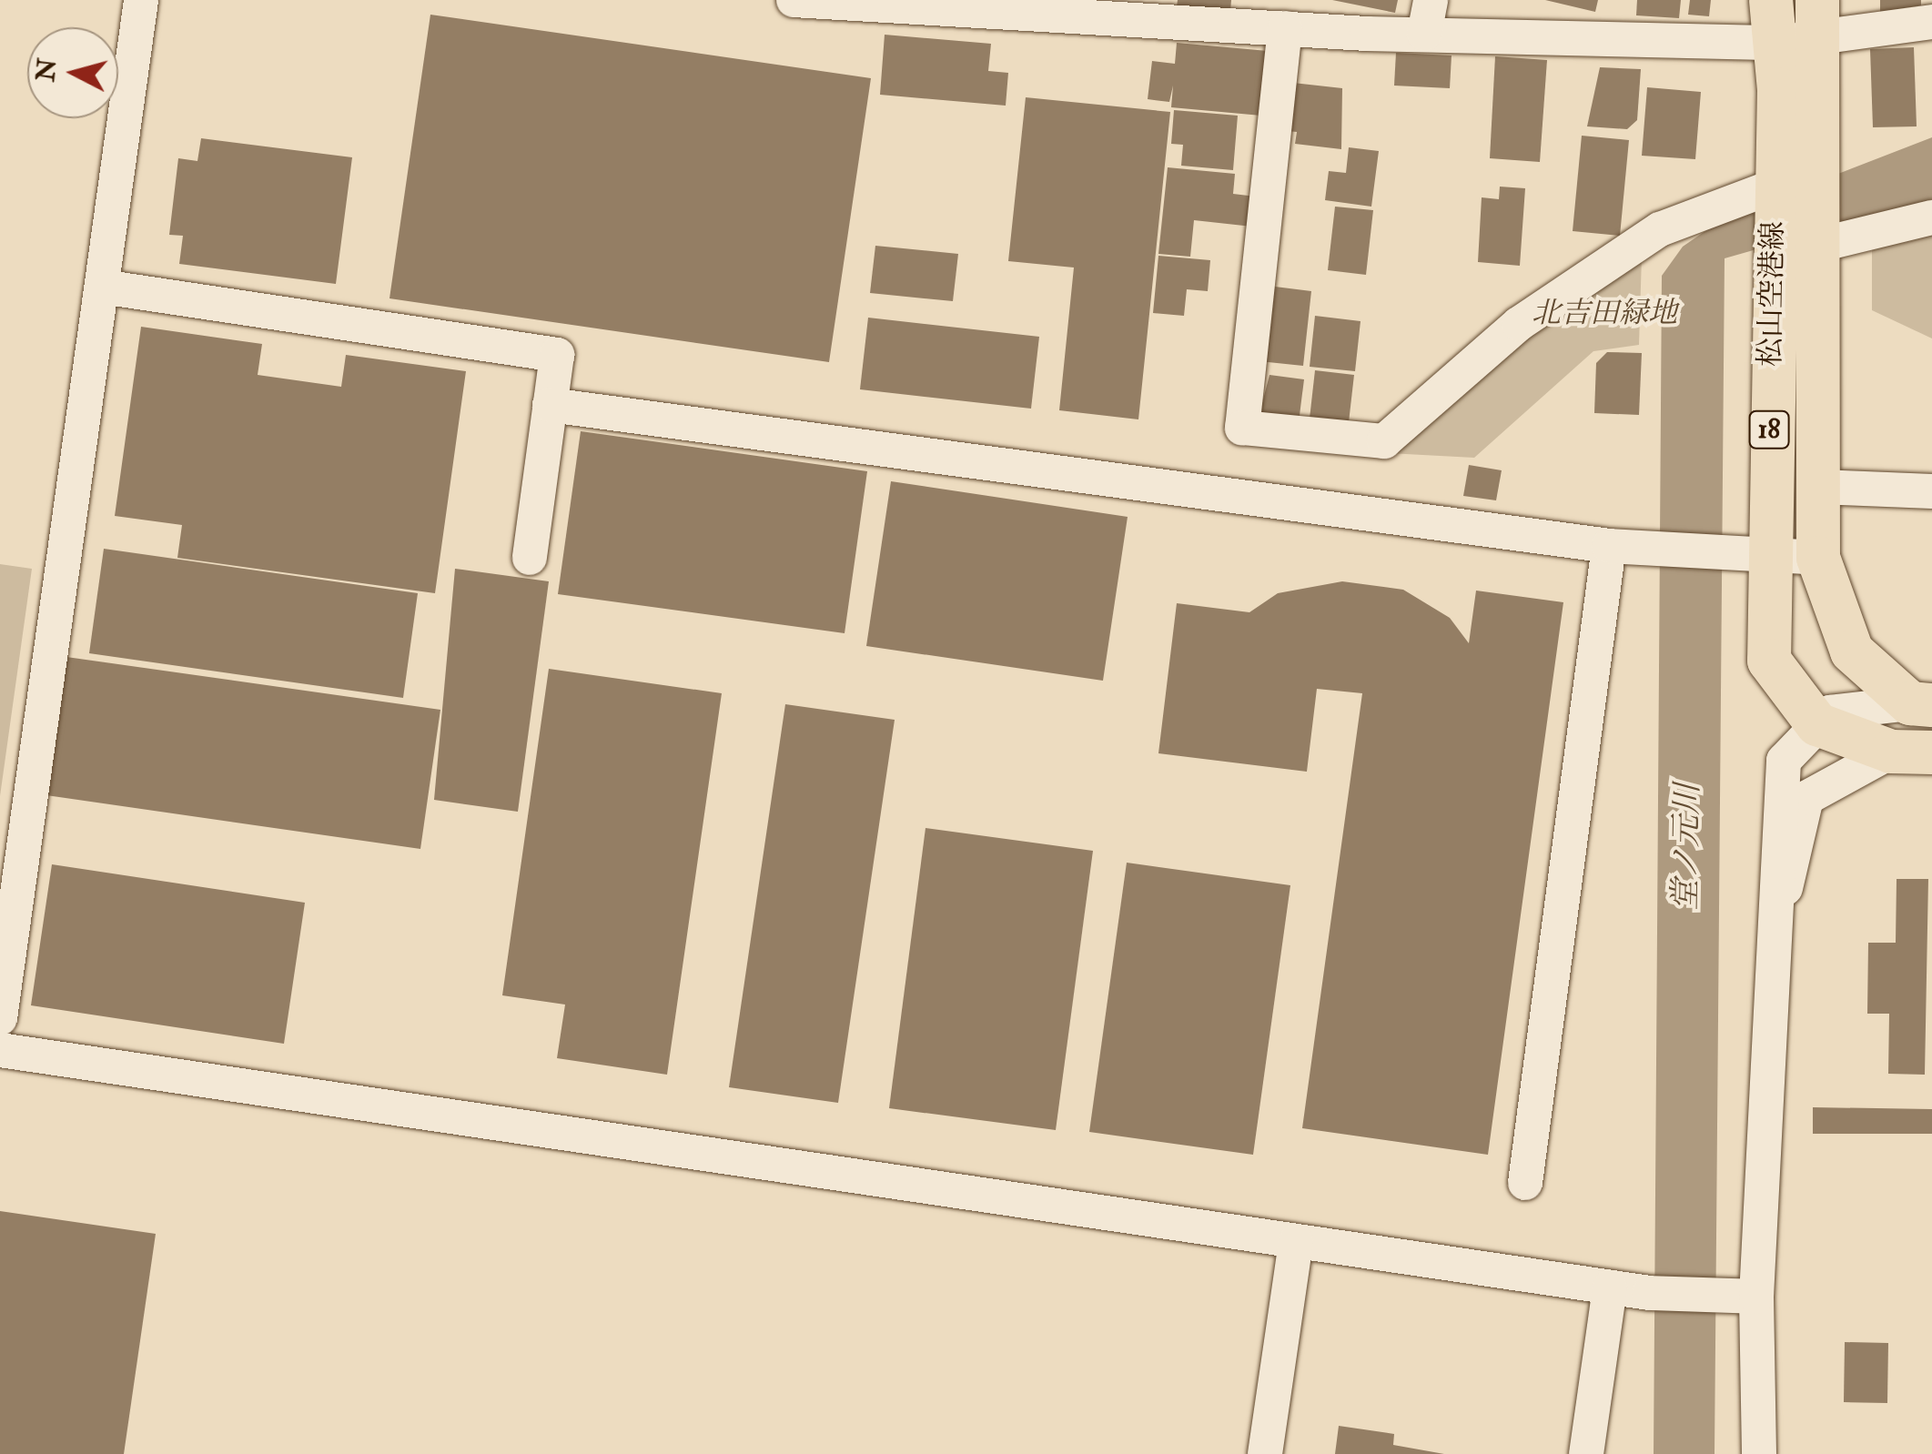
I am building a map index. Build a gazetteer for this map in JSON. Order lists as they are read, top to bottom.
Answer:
{
  "streets": {
    "main road": ["松山空港線", "18"]
  },
  "water": ["堂ノ元川"],
  "parks": ["北吉田緑地"],
  "north": "left"
}
